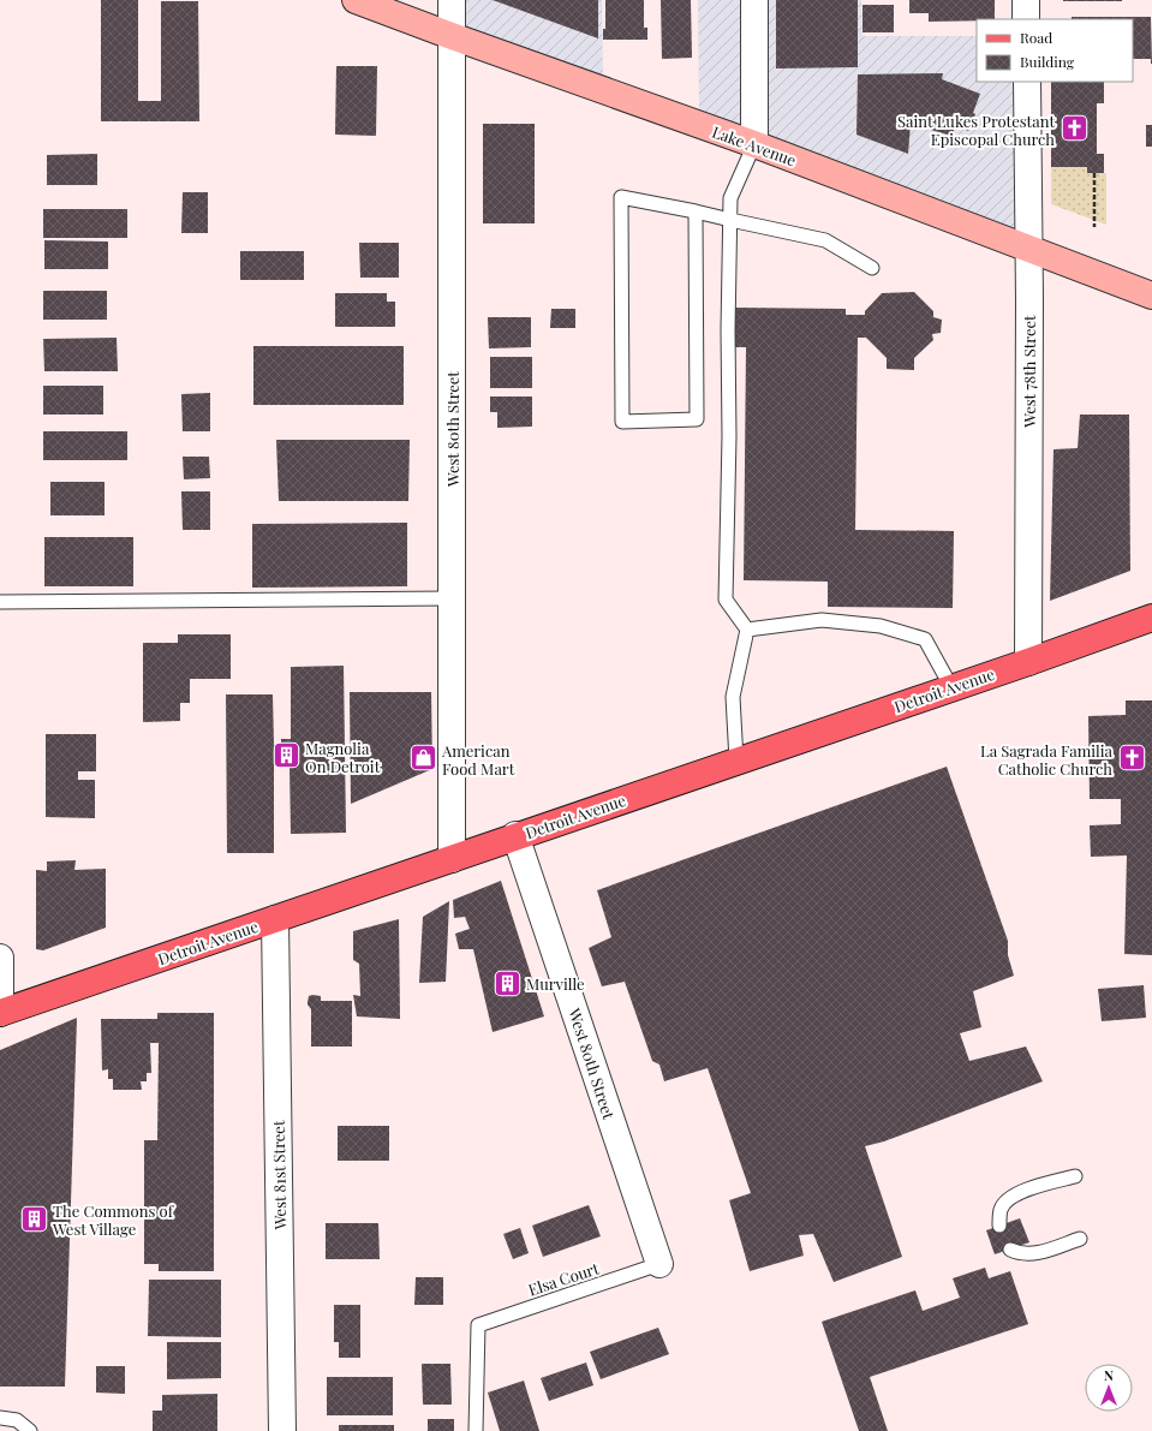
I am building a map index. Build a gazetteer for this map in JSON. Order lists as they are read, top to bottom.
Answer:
{
  "streets": {
    "main road": ["Detroit Avenue"],
    "street": [
      "Lake Avenue",
      "West 78th Street",
      "West 80th Street",
      "West 81st Street"
    ],
    "lane": ["Elsa Court"]
  },
  "crossings": [
    ["Lake Avenue", "West 78th Street"],
    ["Lake Avenue", "West 80th Street"],
    ["West 78th Street", "Detroit Avenue"],
    ["West 80th Street", "Detroit Avenue"],
    ["West 80th Street", "Elsa Court"],
    ["Detroit Avenue", "West 81st Street"]
  ],
  "places": {
    "church": ["Saint Lukes Protestant Episcopal Church", "La Sagrada Familia Catholic Church"],
    "building": ["Magnolia On Detroit", "Murville", "The Commons of West Village"],
    "shop": ["American Food Mart"]
  },
  "legend": ["Road", "Building"],
  "north": "top"
}
